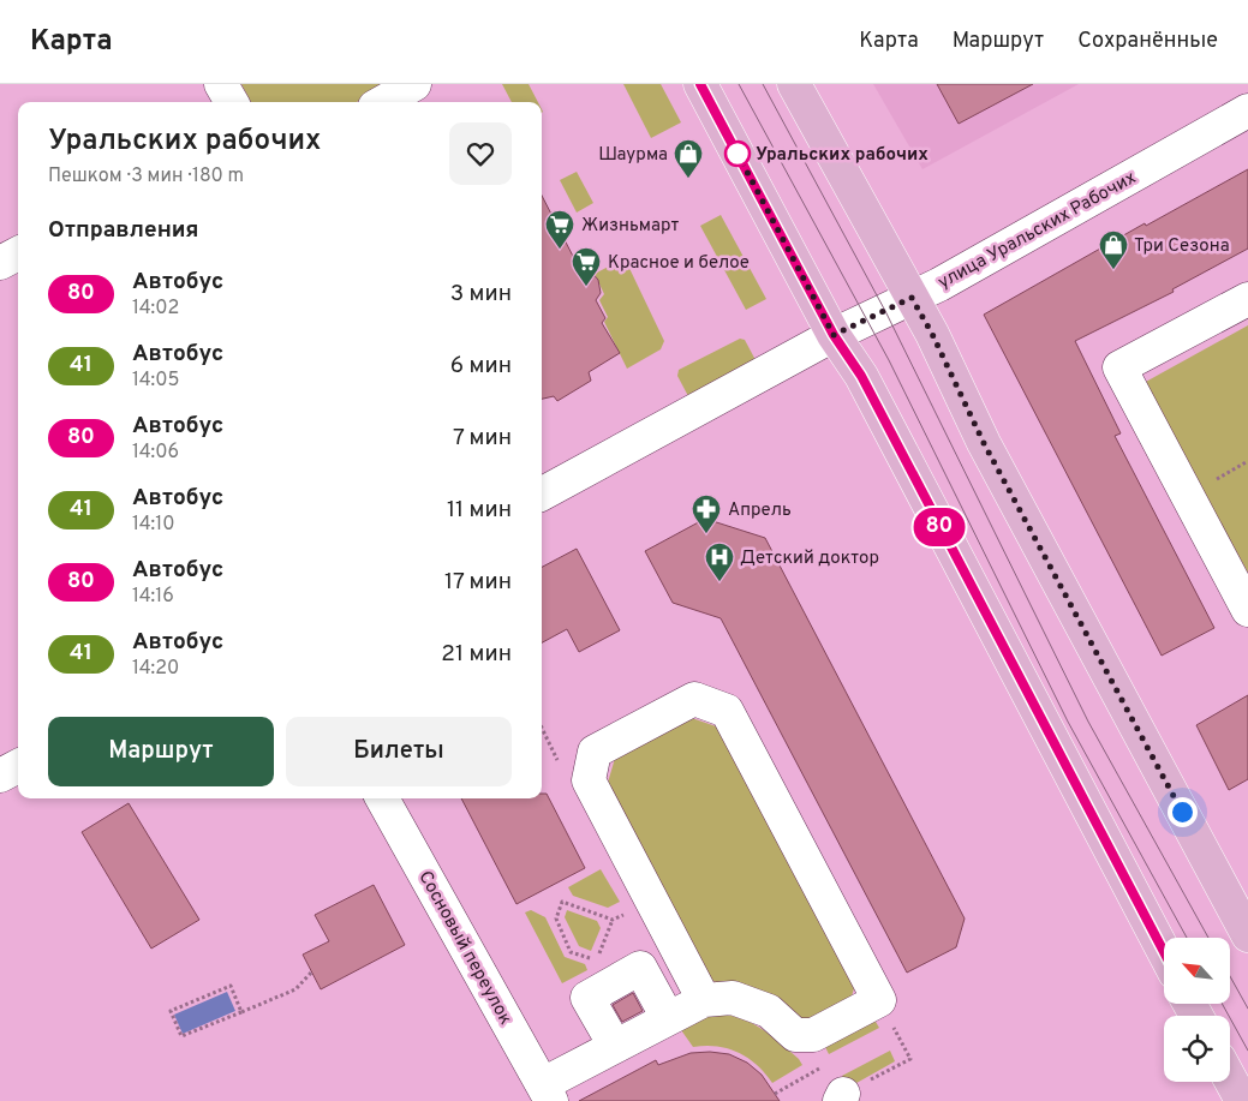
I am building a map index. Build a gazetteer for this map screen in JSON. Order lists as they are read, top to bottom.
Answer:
{
  "streets": {
    "street": ["улица Уральских Рабочих", "Сосновый переулок"]
  },
  "places": {
    "other": ["Уральских рабочих"],
    "shop": ["Шаурма", "Три Сезона"],
    "supermarket": ["Жизньмарт", "Красное и белое"],
    "pharmacy": ["Апрель"],
    "hospital": ["Детский доктор"]
  },
  "lines": ["bus line 80"],
  "north": "top left",
  "page": {
    "header": "Карта",
    "nav": ["Карта", "Маршрут", "Сохранённые"],
    "on_map": "80",
    "heading": [
      ["Уральских рабочих", "Пешком · 3 мин · 180 m"],
      "Отправления"
    ],
    "list": [
      {
        "mark": "80",
        "name": "Автобус",
        "note": "14:02",
        "value": "3 мин"
      },
      {
        "mark": "41",
        "name": "Автобус",
        "note": "14:05",
        "value": "6 мин"
      },
      {
        "mark": "80",
        "name": "Автобус",
        "note": "14:06",
        "value": "7 мин"
      },
      {
        "mark": "41",
        "name": "Автобус",
        "note": "14:10",
        "value": "11 мин"
      },
      {
        "mark": "80",
        "name": "Автобус",
        "note": "14:16",
        "value": "17 мин"
      },
      {
        "mark": "41",
        "name": "Автобус",
        "note": "14:20",
        "value": "21 мин"
      }
    ],
    "buttons": ["Маршрут", "Билеты"]
  }
}
